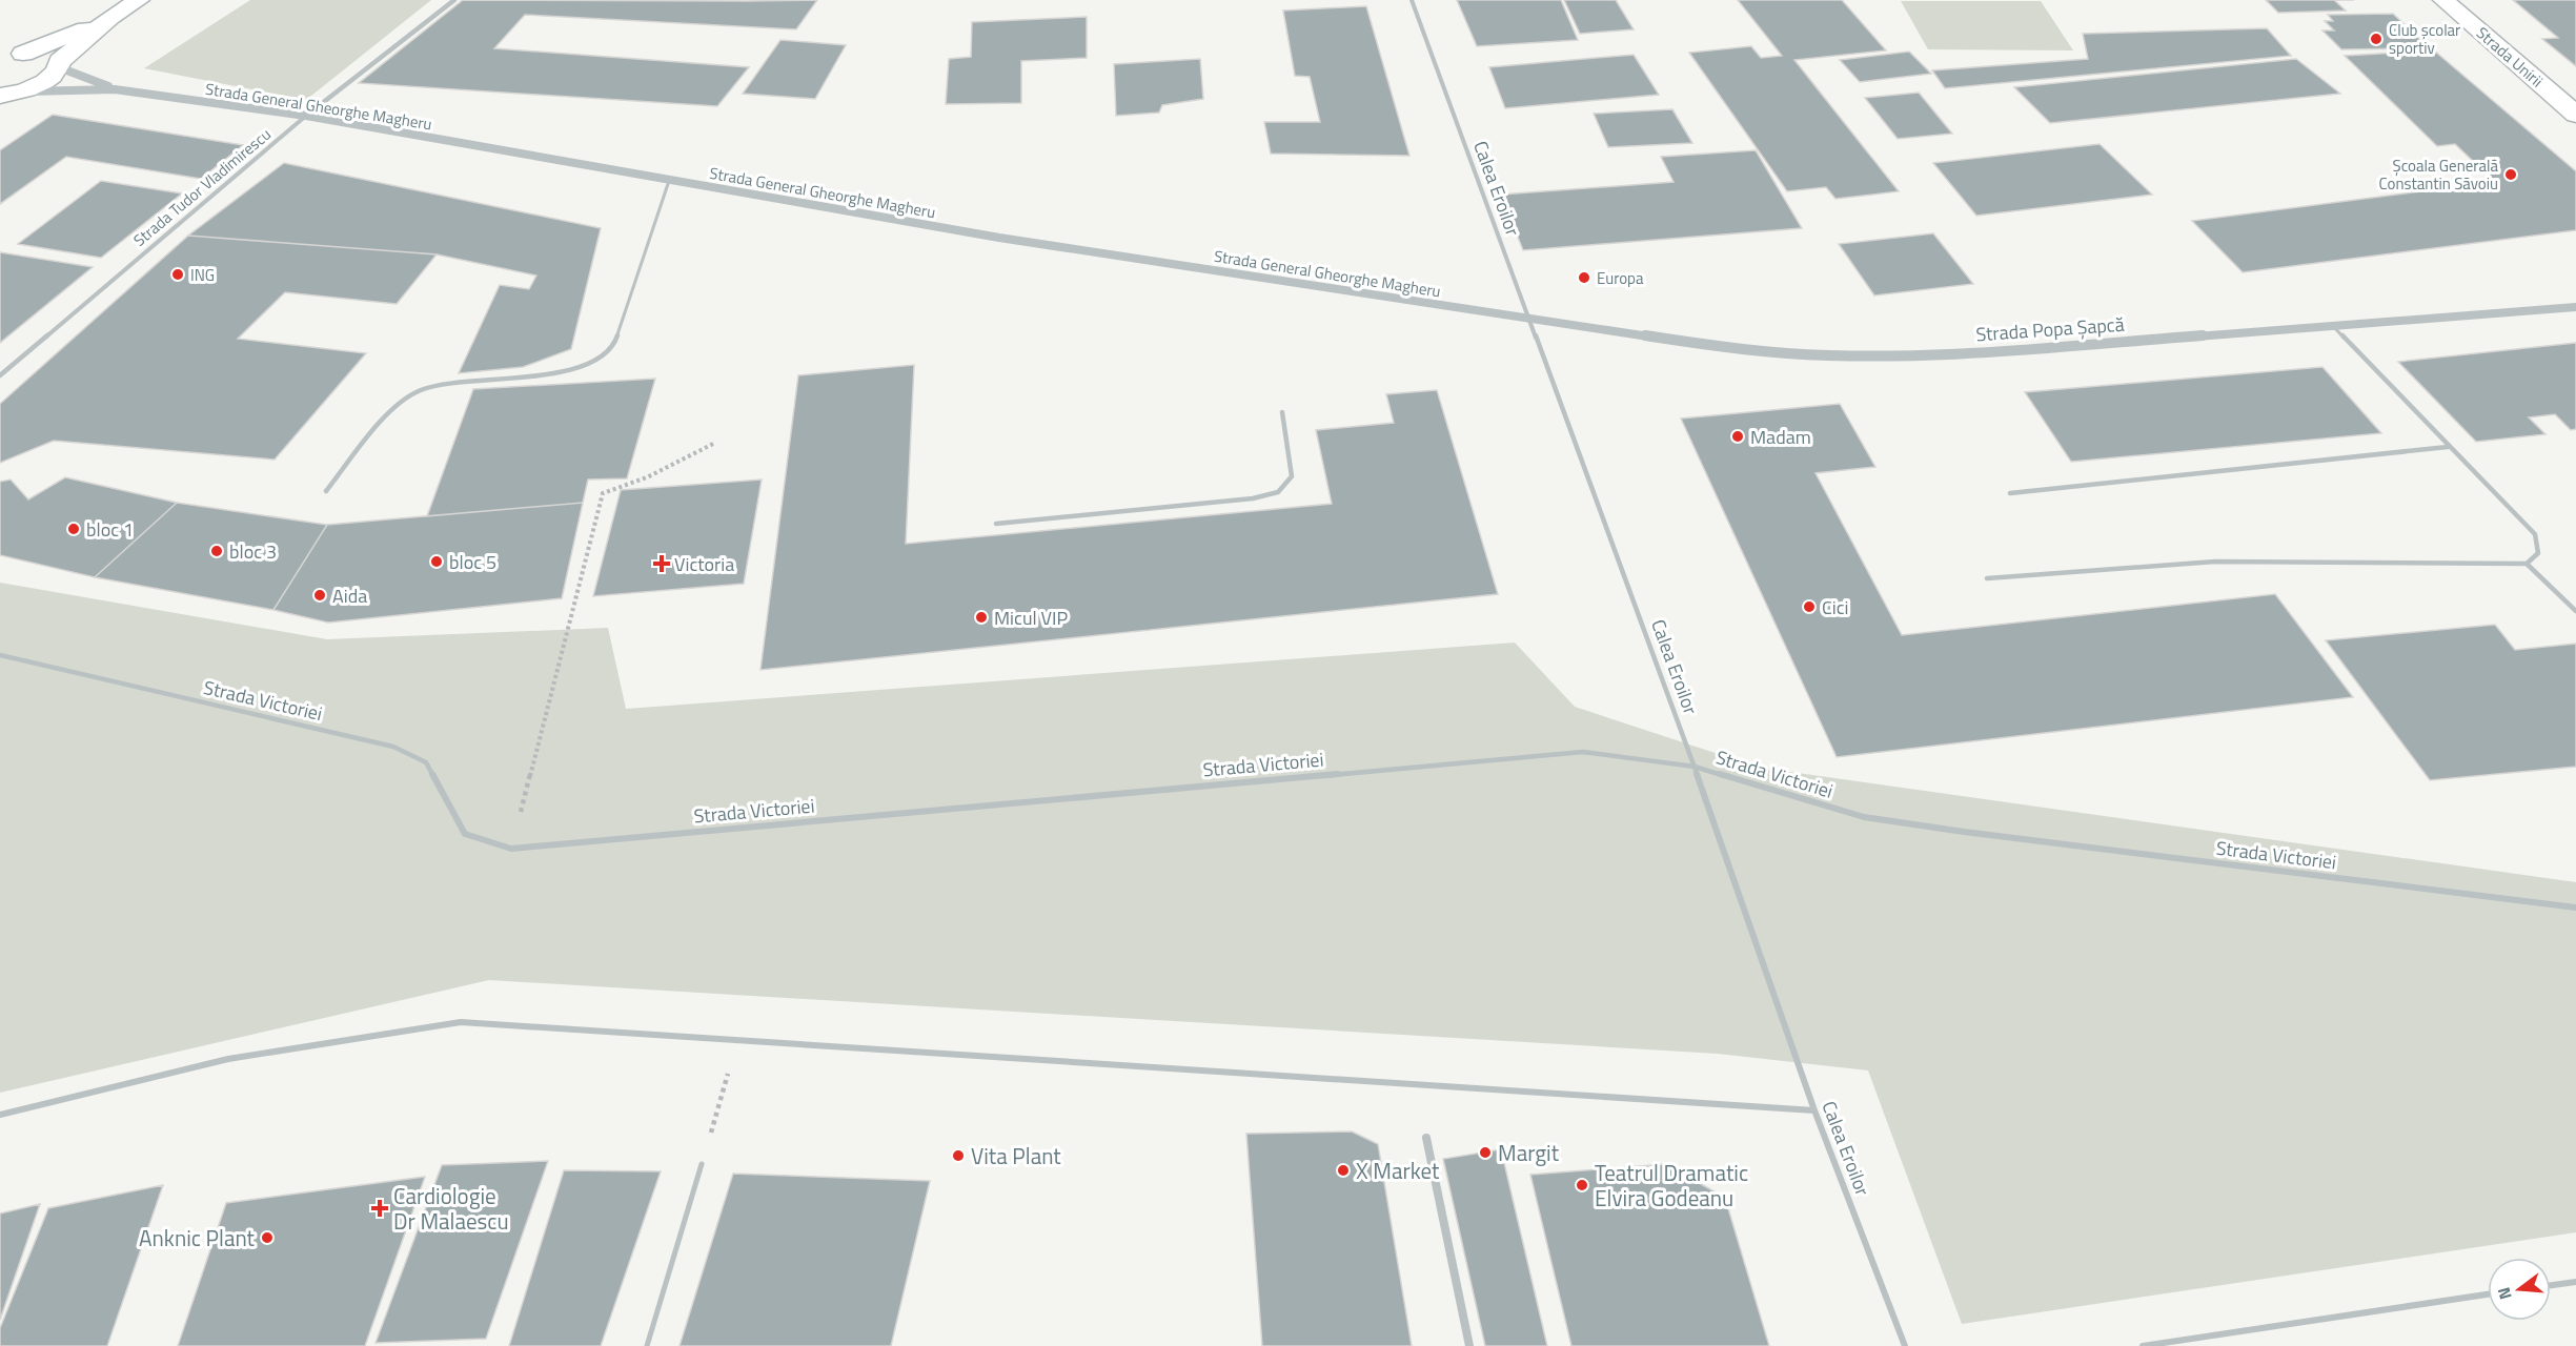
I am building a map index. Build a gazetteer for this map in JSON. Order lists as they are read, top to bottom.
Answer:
{
  "streets": {
    "main road": ["Strada Unirii"],
    "street": [
      "Strada General Gheorghe Magheru",
      "Strada Tudor Vladimirescu",
      "Calea Eroilor",
      "Strada Popa Șapcă",
      "Strada Victoriei"
    ]
  },
  "crossings": [
    ["Strada General Gheorghe Magheru", "Strada Tudor Vladimirescu"],
    ["Strada General Gheorghe Magheru", "Calea Eroilor"],
    ["Strada General Gheorghe Magheru", "Strada Popa Șapcă"],
    ["Calea Eroilor", "Strada Popa Șapcă"],
    ["Calea Eroilor", "Strada Victoriei"]
  ],
  "places": {
    "other": [
      "Club școlar sportiv",
      "Școala Generală Constantin Săvoiu",
      "ING",
      "Europa",
      "Madam",
      "bloc 1",
      "bloc 3",
      "bloc 5",
      "Aida",
      "Cici",
      "Micul VIP",
      "Margit",
      "Vita Plant",
      "X Market",
      "Teatrul Dramatic Elvira Godeanu",
      "Anknic Plant"
    ],
    "health": ["Victoria", "Cardiologie Dr Malaescu"]
  },
  "north": "left"
}
